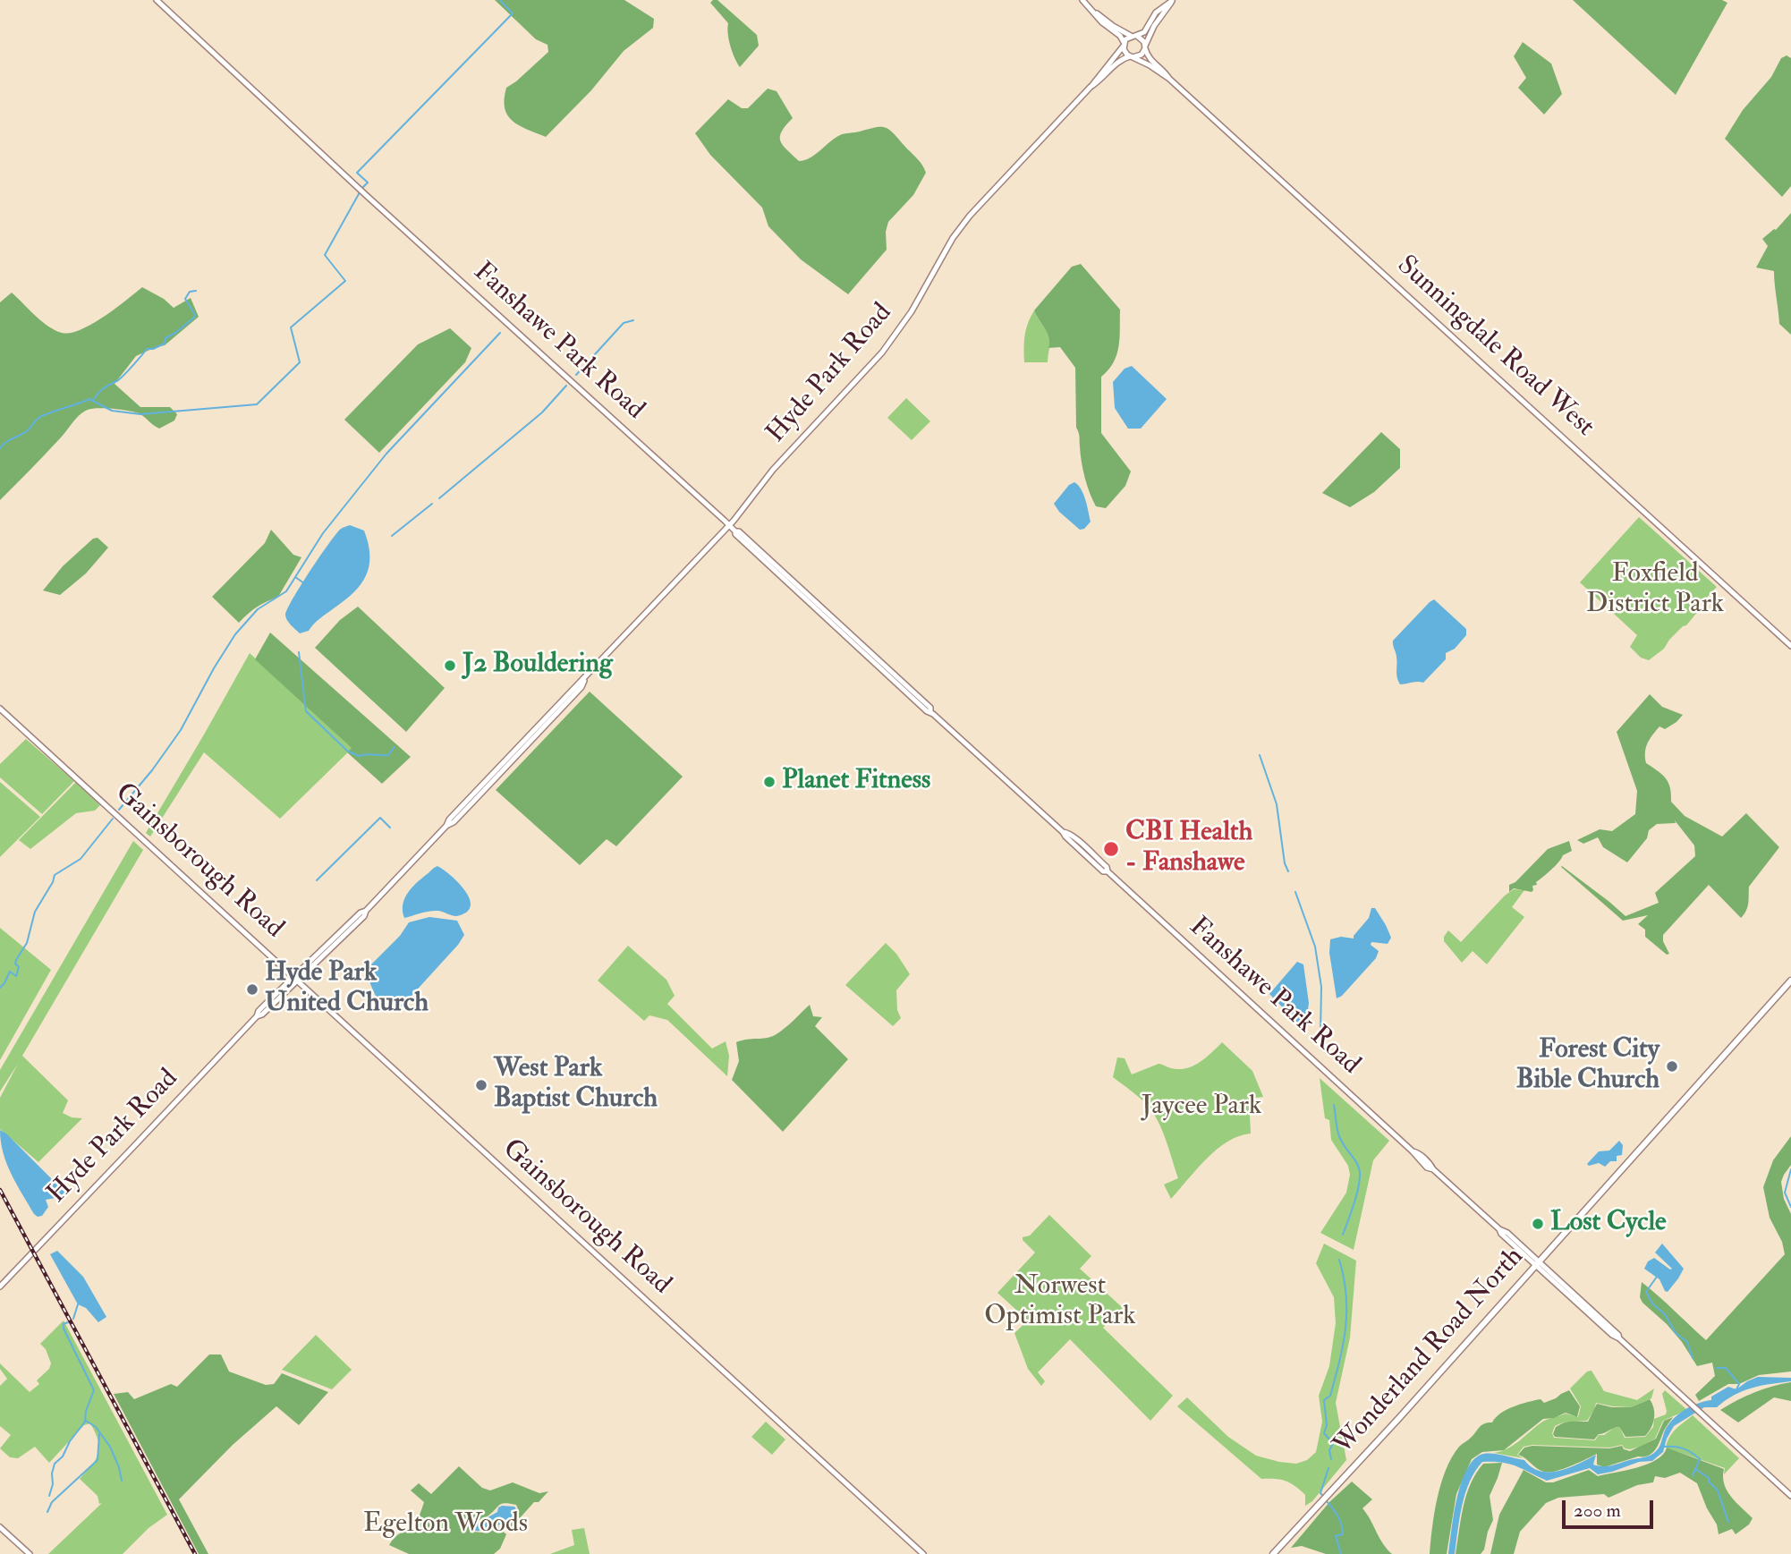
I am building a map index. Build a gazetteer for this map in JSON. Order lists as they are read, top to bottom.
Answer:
{
  "streets": {
    "main road": [
      "Fanshawe Park Road",
      "Sunningdale Road West",
      "Hyde Park Road",
      "Gainsborough Road",
      "Wonderland Road North"
    ]
  },
  "crossings": [
    ["Fanshawe Park Road", "Hyde Park Road"],
    ["Fanshawe Park Road", "Wonderland Road North"],
    ["Sunningdale Road West", "Hyde Park Road"],
    ["Hyde Park Road", "Gainsborough Road"]
  ],
  "parks": [
    "Foxfield District Park",
    "Jaycee Park",
    "Norwest Optimist Park",
    "Egelton Woods"
  ],
  "places": [
    "J2 Bouldering",
    "Planet Fitness",
    "CBI Health - Fanshawe",
    "Hyde Park United Church",
    "Forest City Bible Church",
    "West Park Baptist Church",
    "Lost Cycle"
  ],
  "scale_bar": "200 m"
}
